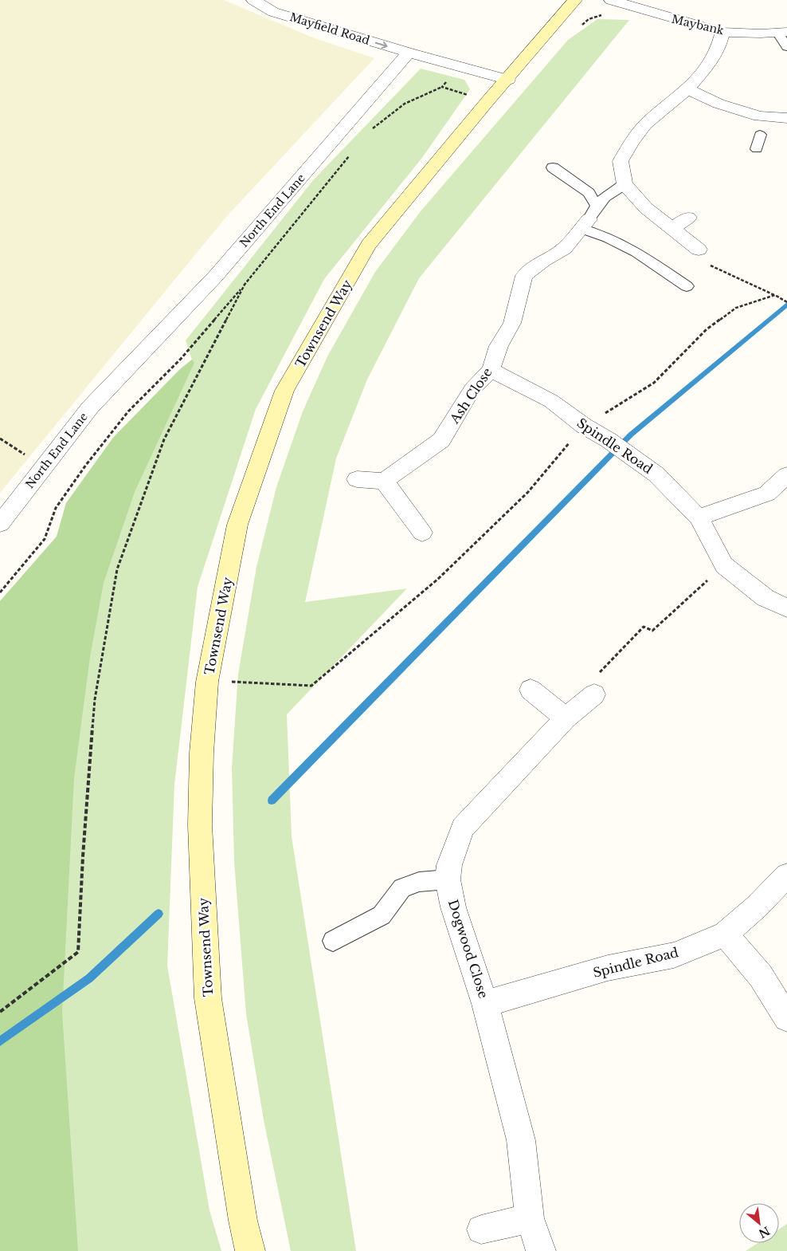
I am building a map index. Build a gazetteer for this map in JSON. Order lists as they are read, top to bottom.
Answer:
{
  "streets": {
    "main road": ["Townsend Way"],
    "street": [
      "Maybank",
      "Mayfield Road",
      "North End Lane",
      "Ash Close",
      "Spindle Road",
      "Dogwood Close"
    ]
  },
  "crossings": [
    ["Mayfield Road", "North End Lane"],
    ["Ash Close", "Spindle Road"],
    ["Spindle Road", "Dogwood Close"]
  ],
  "one_way": ["Mayfield Road"],
  "north": "bottom right"
}
